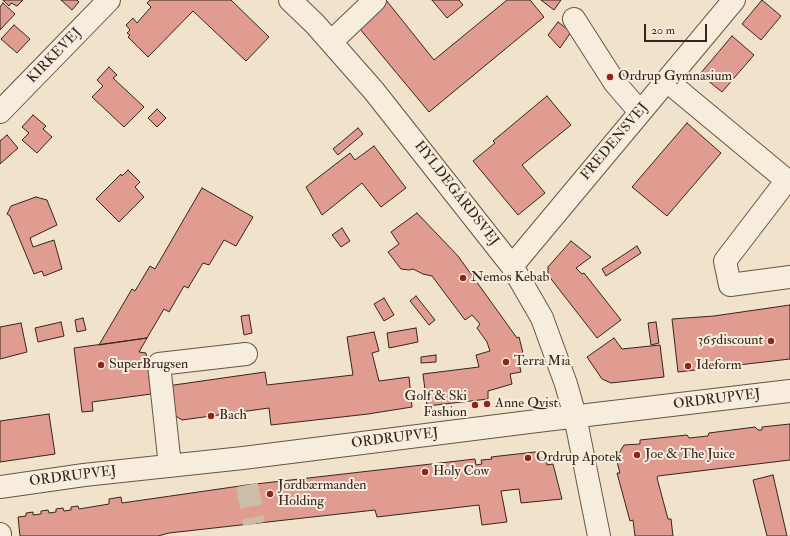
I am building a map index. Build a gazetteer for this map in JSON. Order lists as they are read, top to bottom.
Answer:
{
  "streets": {
    "street": [
      "KIRKEVEJ",
      "FREDENSVEJ",
      "HYLDEGÅRDSVEJ",
      "ORDRUPVEJ"
    ]
  },
  "crossings": [
    ["FREDENSVEJ", "HYLDEGÅRDSVEJ"],
    ["HYLDEGÅRDSVEJ", "ORDRUPVEJ"]
  ],
  "places": [
    "Ordrup Gymnasium",
    "Nemos Kebab",
    "365discount",
    "Terra Mia",
    "SuperBrugsen",
    "Ideform",
    "Anne Qvist",
    "Golf & Ski Fashion",
    "Bach",
    "Joe & The Juice",
    "Ordrup Apotek",
    "Holy Cow",
    "Jordbærmanden Holding"
  ],
  "scale_bar": "20 m"
}
